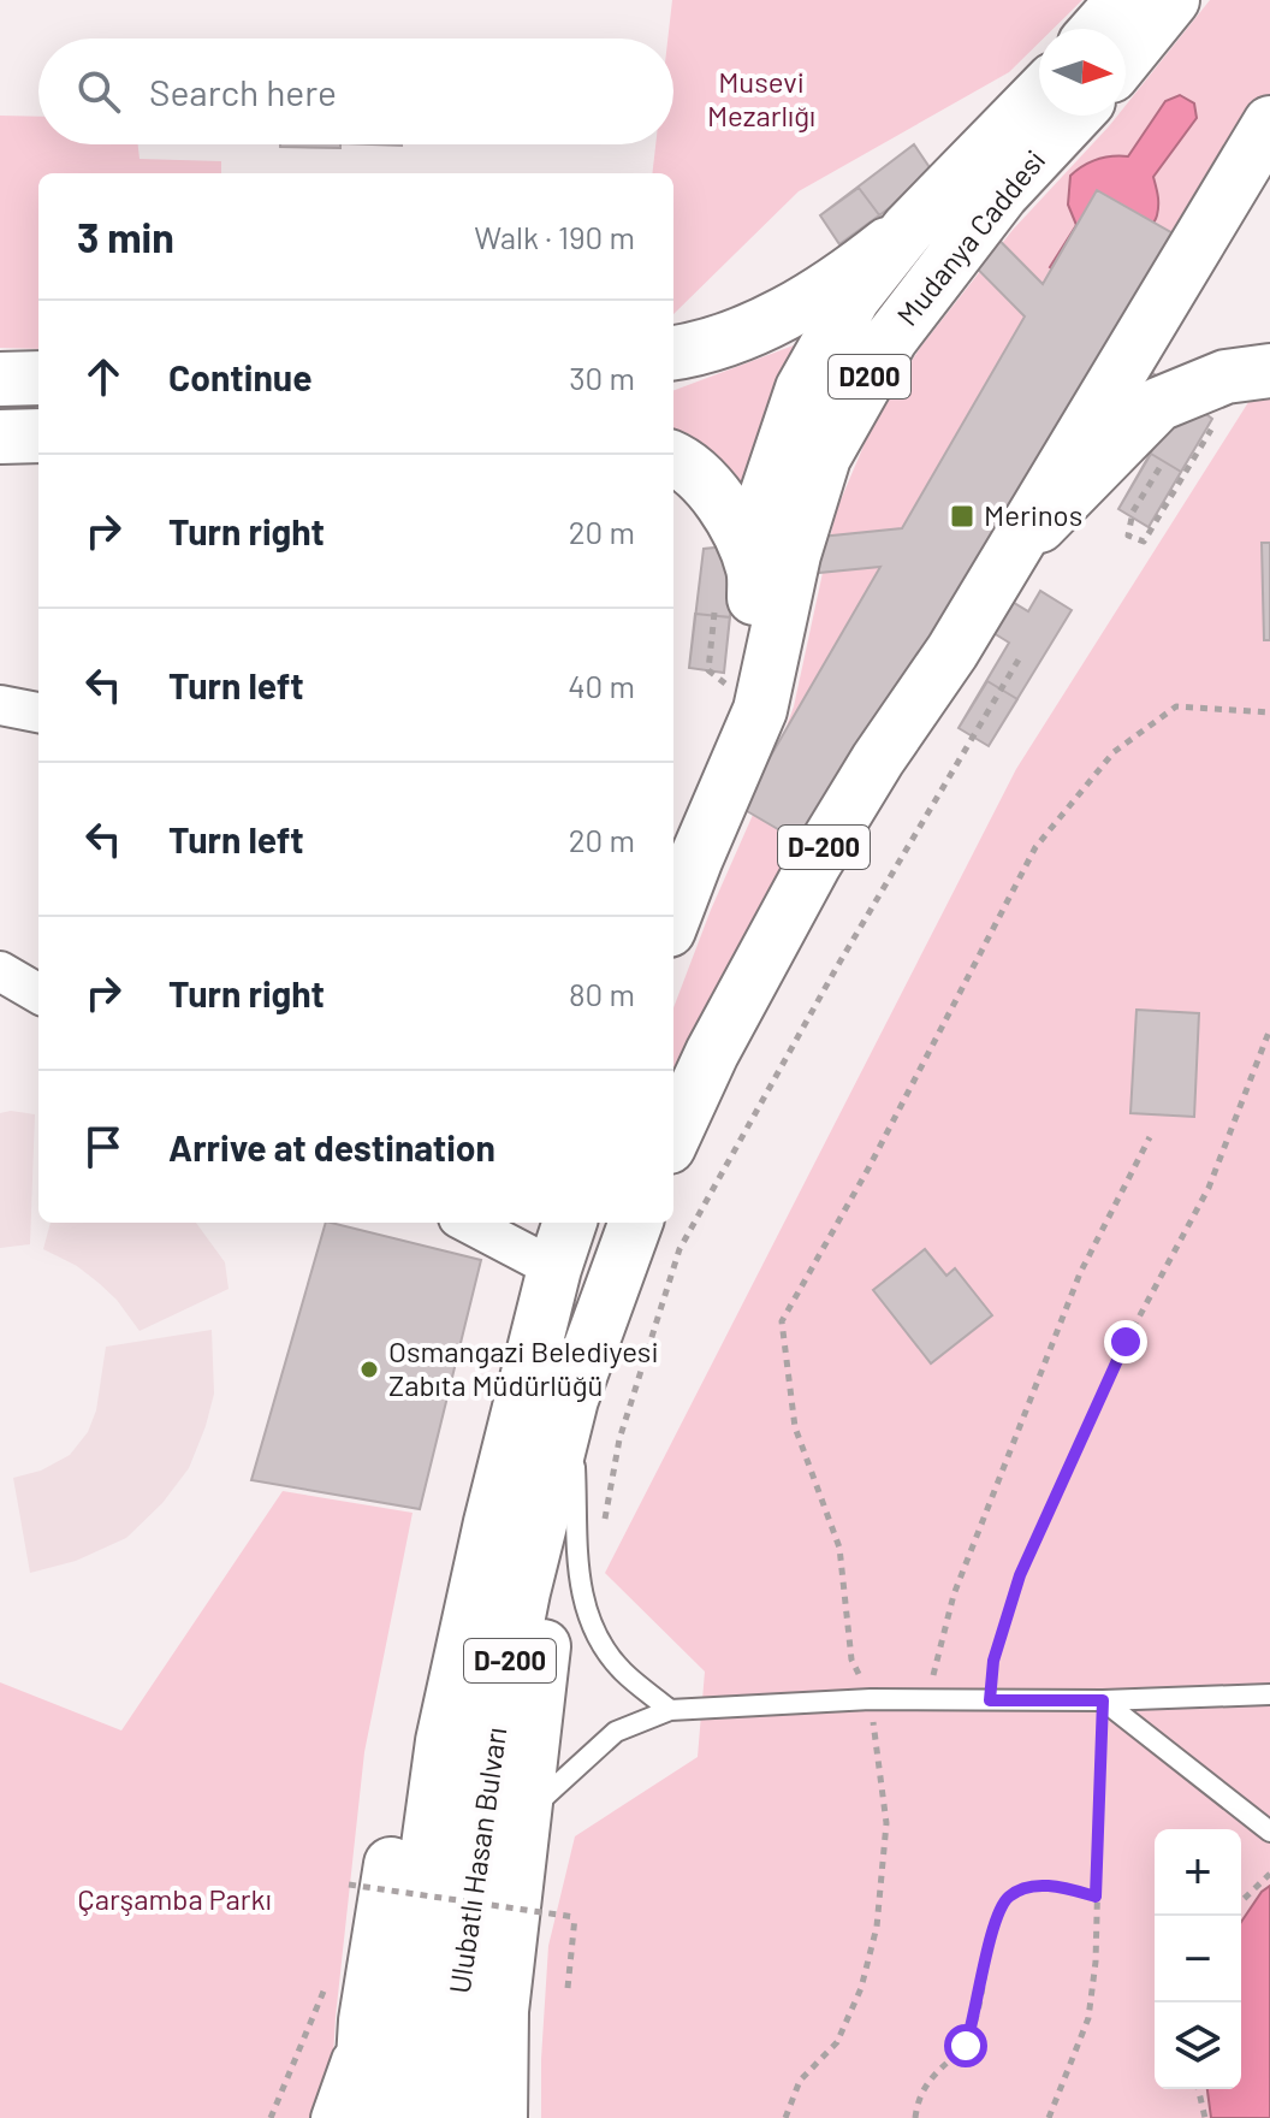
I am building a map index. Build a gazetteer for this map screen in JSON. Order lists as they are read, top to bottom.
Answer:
{
  "streets": {
    "main road": [
      "Mudanya Caddesi",
      "D200",
      "D-200",
      "Ulubatlı Hasan Bulvarı"
    ]
  },
  "parks": ["Musevi Mezarlığı", "Çarşamba Parkı"],
  "places": {
    "transit": ["Merinos"],
    "other": ["Osmangazi Belediyesi Zabıta Müdürlüğü"]
  },
  "north": "right",
  "page": {
    "search": "Search here",
    "heading": ["3 min", "Walk · 190 m"],
    "list": [
      ["Continue", "30 m"],
      ["Turn right", "20 m"],
      ["Turn left", "40 m"],
      ["Turn left", "20 m"],
      ["Turn right", "80 m"],
      "Arrive at destination"
    ],
    "map_buttons": ["+", "−"]
  }
}
